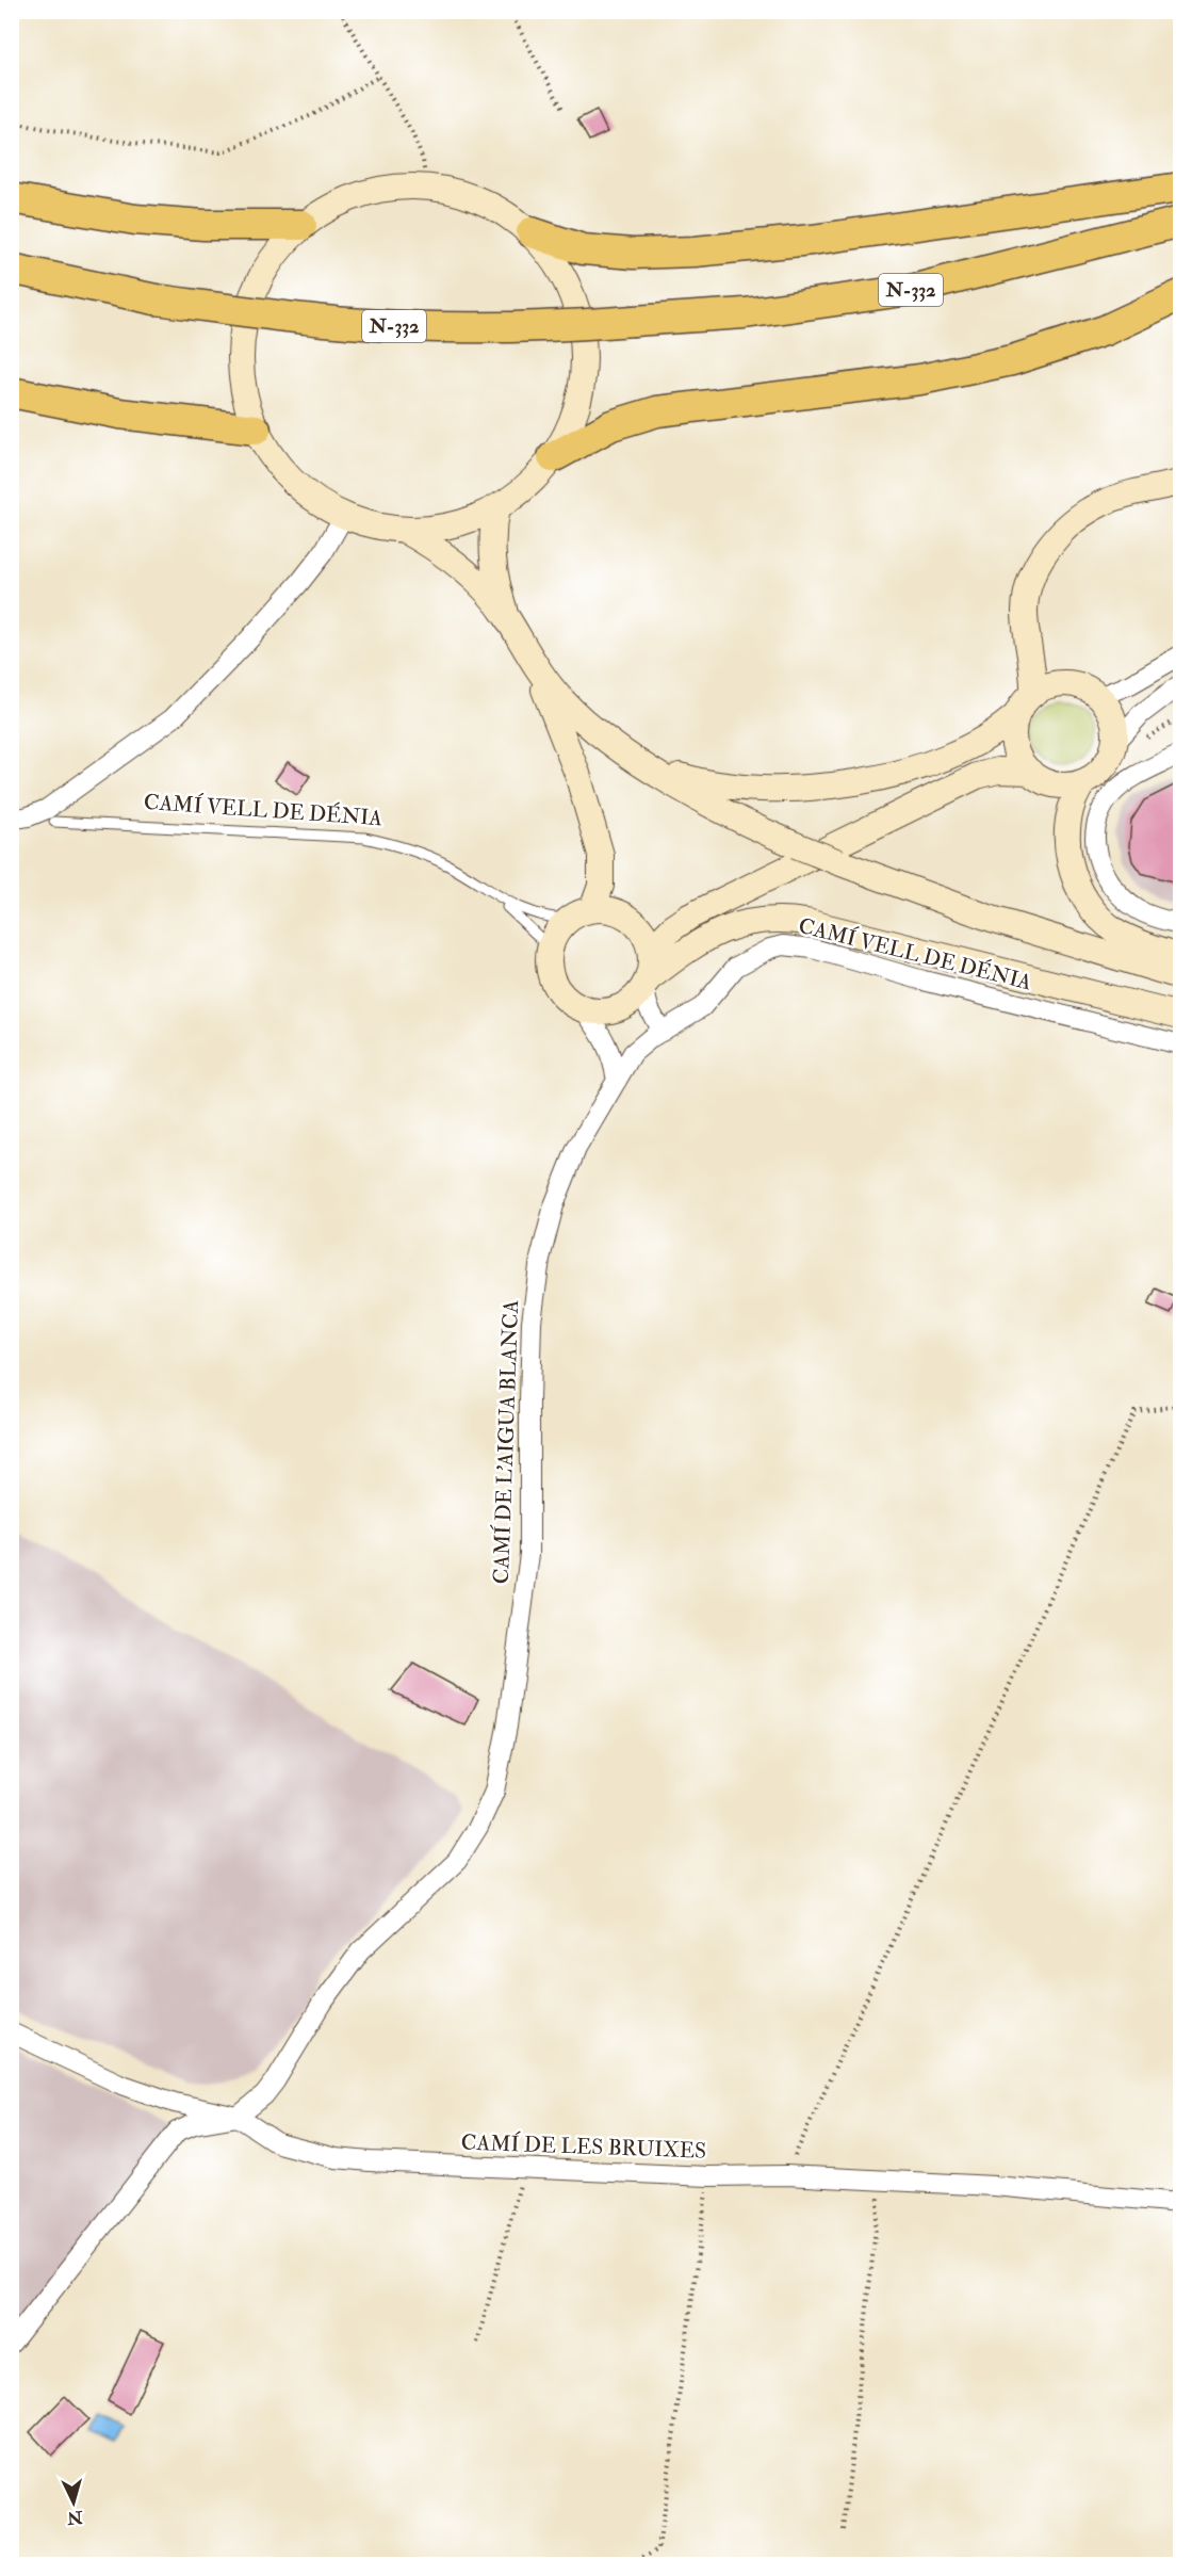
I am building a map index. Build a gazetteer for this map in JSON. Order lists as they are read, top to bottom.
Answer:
{
  "streets": {
    "highway": ["N-332"],
    "street": ["CAMÍ VELL DE DÉNIA", "CAMÍ DE L’AIGUA BLANCA", "CAMÍ DE LES BRUIXES"]
  },
  "crossings": [
    ["CAMÍ VELL DE DÉNIA", "CAMÍ DE L’AIGUA BLANCA"],
    ["CAMÍ DE L’AIGUA BLANCA", "CAMÍ DE LES BRUIXES"]
  ],
  "north": "bottom"
}
